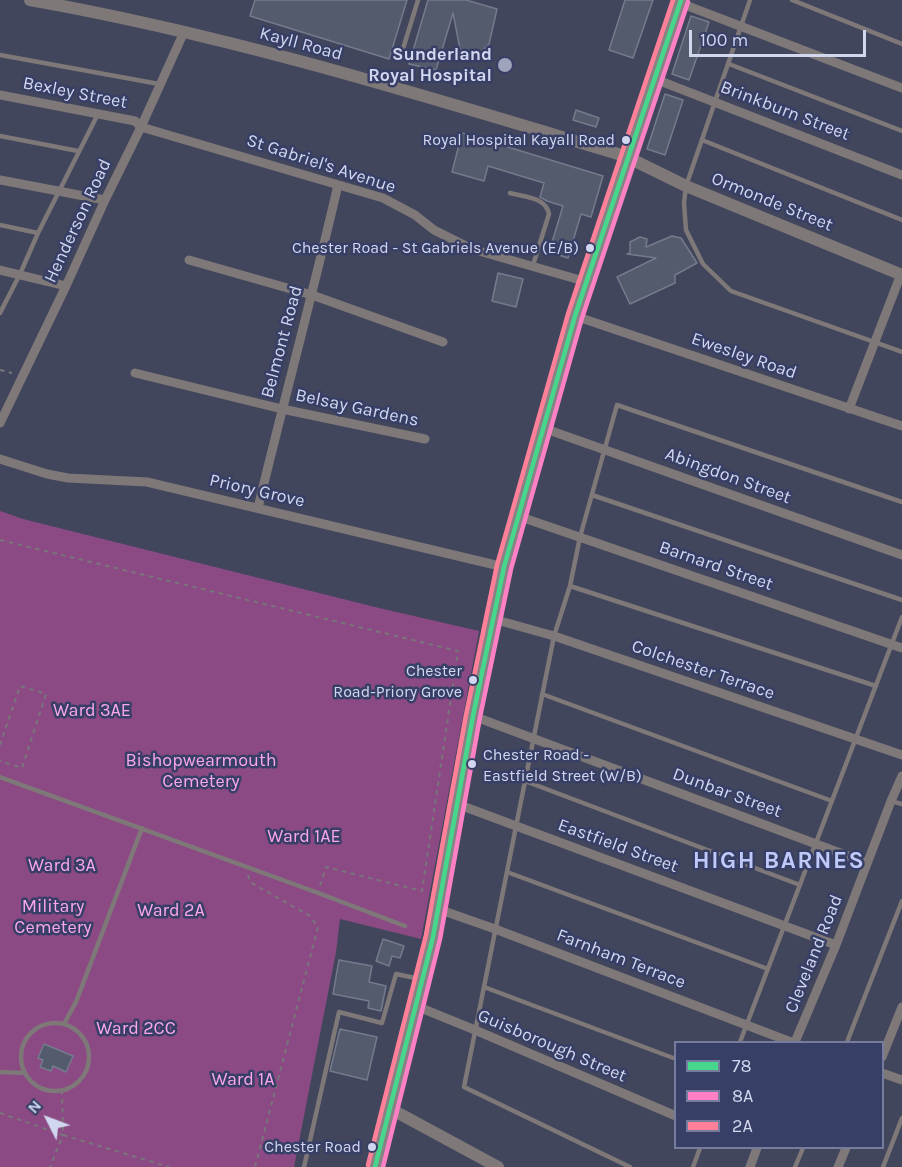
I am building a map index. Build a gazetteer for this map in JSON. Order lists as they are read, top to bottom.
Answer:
{
  "streets": {
    "street": [
      "Kayll Road",
      "Bexley Street",
      "Brinkburn Street",
      "St Gabriel's Avenue",
      "Ormonde Street",
      "Henderson Road",
      "Belmont Road",
      "Ewesley Road",
      "Belsay Gardens",
      "Abingdon Street",
      "Priory Grove",
      "Barnard Street",
      "Colchester Terrace",
      "Dunbar Street",
      "Eastfield Street",
      "Cleveland Road",
      "Farnham Terrace",
      "Guisborough Street"
    ]
  },
  "crossings": [
    ["Kayll Road", "Ormonde Street"],
    ["Kayll Road", "Henderson Road"],
    ["Bexley Street", "St Gabriel's Avenue"],
    ["Bexley Street", "Henderson Road"],
    ["St Gabriel's Avenue", "Henderson Road"],
    ["St Gabriel's Avenue", "Belmont Road"],
    ["Belmont Road", "Belsay Gardens"],
    ["Belmont Road", "Priory Grove"],
    ["Dunbar Street", "Cleveland Road"],
    ["Eastfield Street", "Cleveland Road"]
  ],
  "districts": ["HIGH BARNES"],
  "parks": [
    "Ward 3AE",
    "Bishopwearmouth Cemetery",
    "Ward 1AE",
    "Ward 3A",
    "Military Cemetery",
    "Ward 2A",
    "Ward 2CC",
    "Ward 1A"
  ],
  "places": [
    "Sunderland Royal Hospital",
    "Royal Hospital Kayall Road",
    "Chester Road - St Gabriels Avenue (E/B)",
    "Chester Road-Priory Grove",
    "Chester Road - Eastfield Street (W/B)",
    "Chester Road"
  ],
  "lines": ["transit line 78", "transit line 2A", "transit line 8A"],
  "legend": ["78", "8A", "2A"],
  "scale_bar": "100 m",
  "north": "top left"
}
